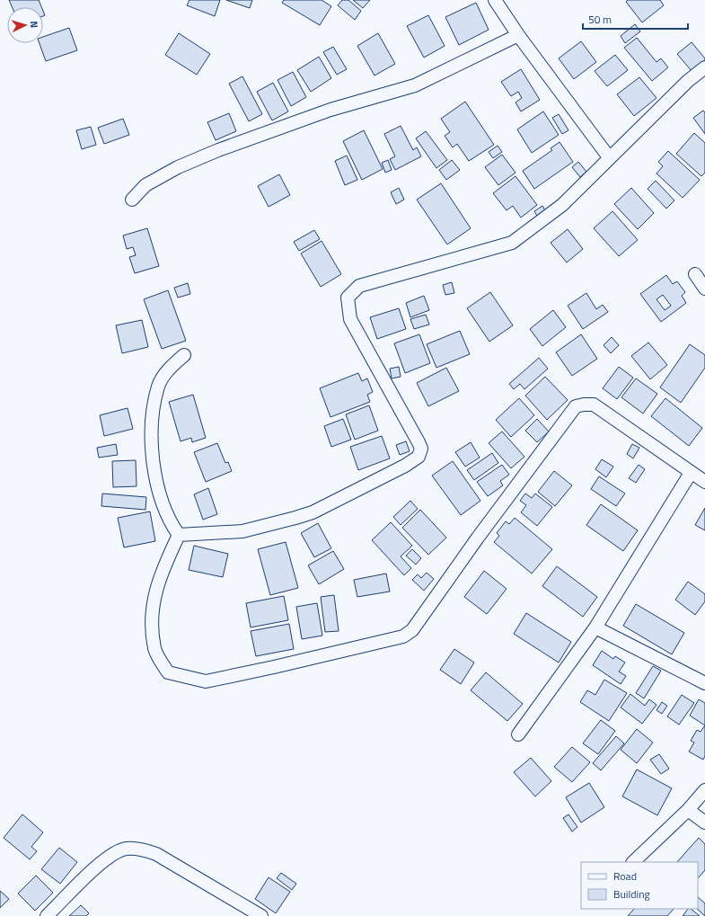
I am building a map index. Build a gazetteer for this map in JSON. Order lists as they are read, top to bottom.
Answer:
{
  "legend": ["Road", "Building"],
  "scale_bar": "50 m",
  "north": "right"
}
